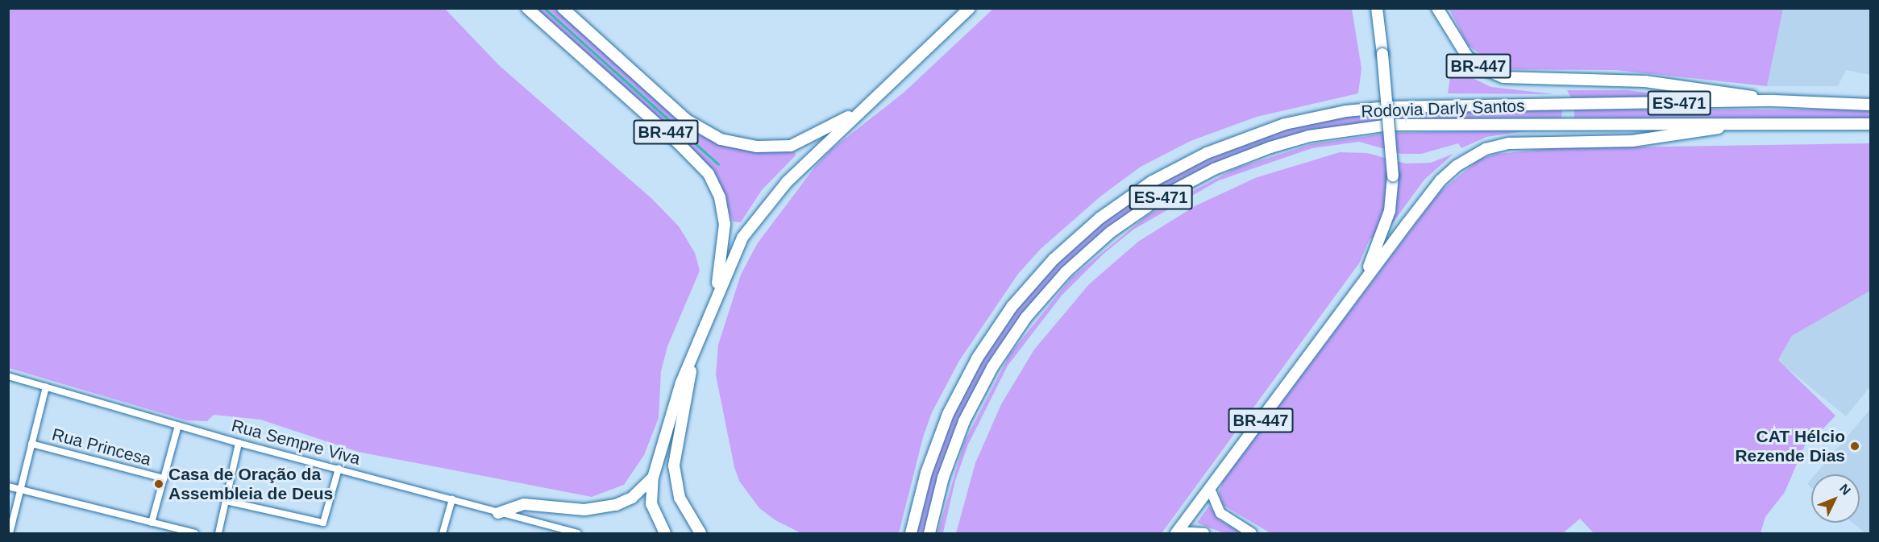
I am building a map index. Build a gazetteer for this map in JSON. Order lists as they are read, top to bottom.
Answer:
{
  "streets": {
    "main road": ["BR-447", "ES-471", "Rodovia Darly Santos"],
    "street": ["Rua Sempre Viva", "Rua Princesa"]
  },
  "crossings": [
    ["BR-447", "Rodovia Darly Santos"]
  ],
  "places": ["CAT Hélcio Rezende Dias", "Casa de Oração da Assembleia de Deus"],
  "north": "top right"
}
